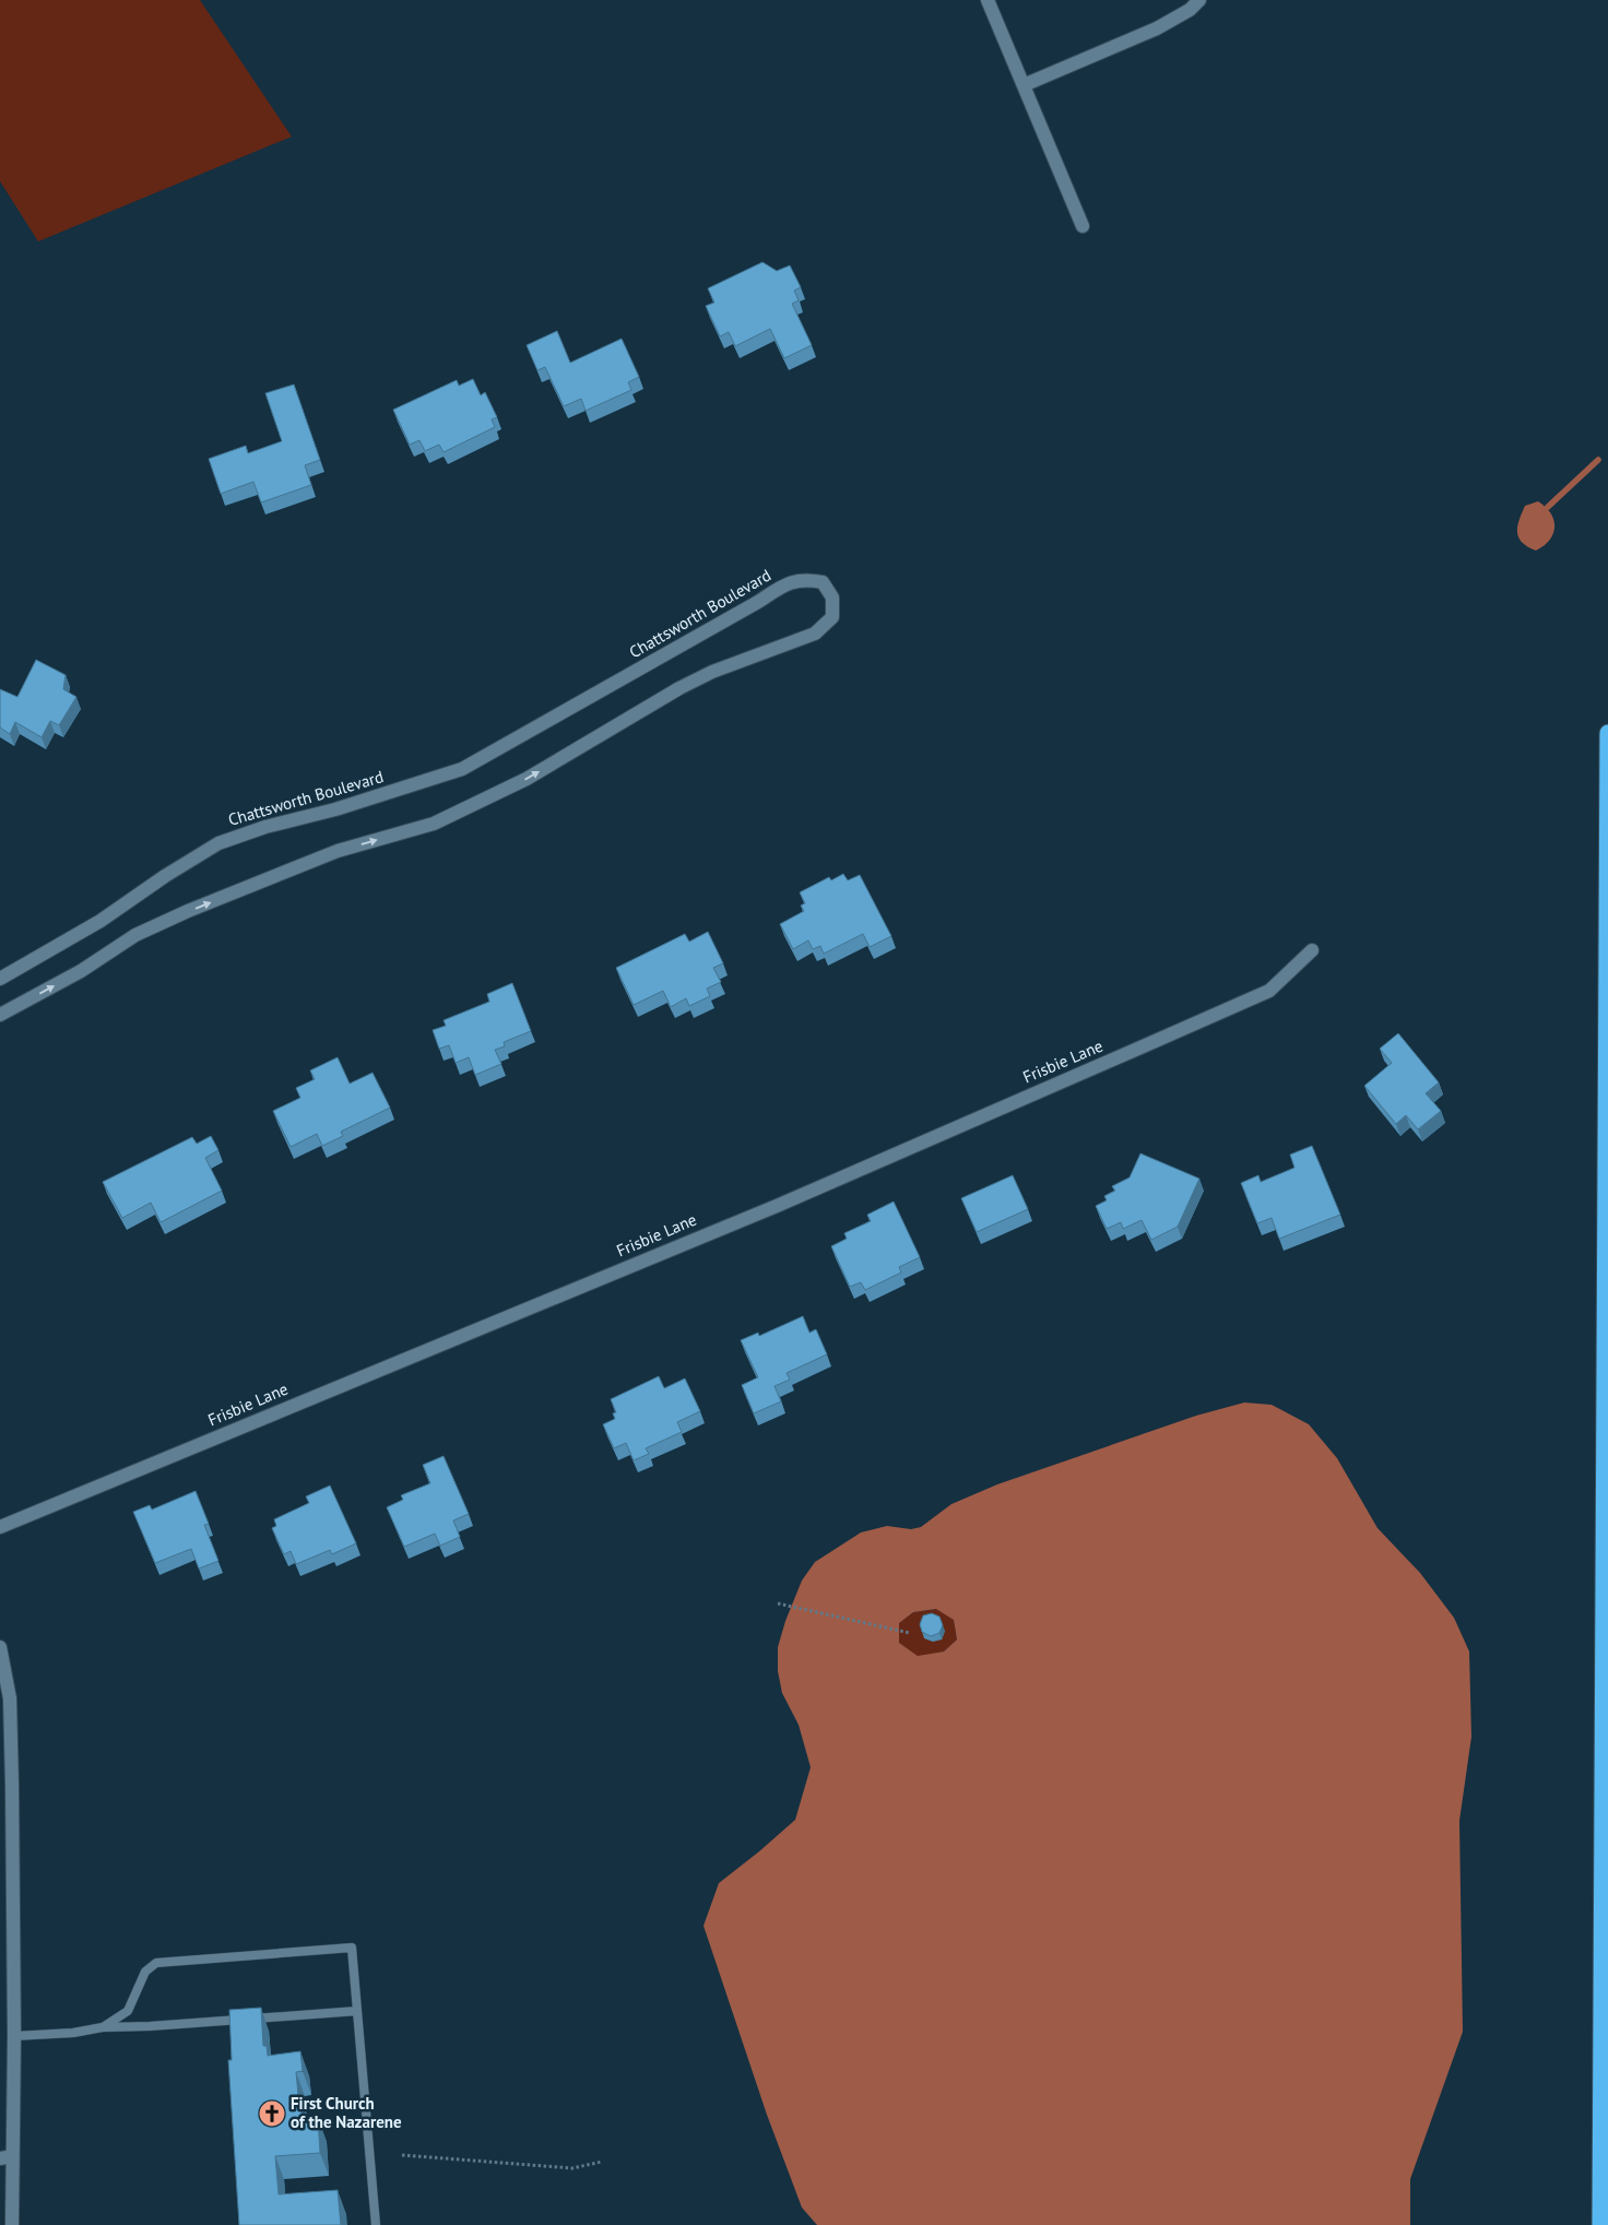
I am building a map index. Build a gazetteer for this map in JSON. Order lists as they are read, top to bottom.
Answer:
{
  "streets": {
    "street": ["Chattsworth Boulevard", "Frisbie Lane"]
  },
  "places": {
    "church": ["First Church of the Nazarene"]
  }
}
